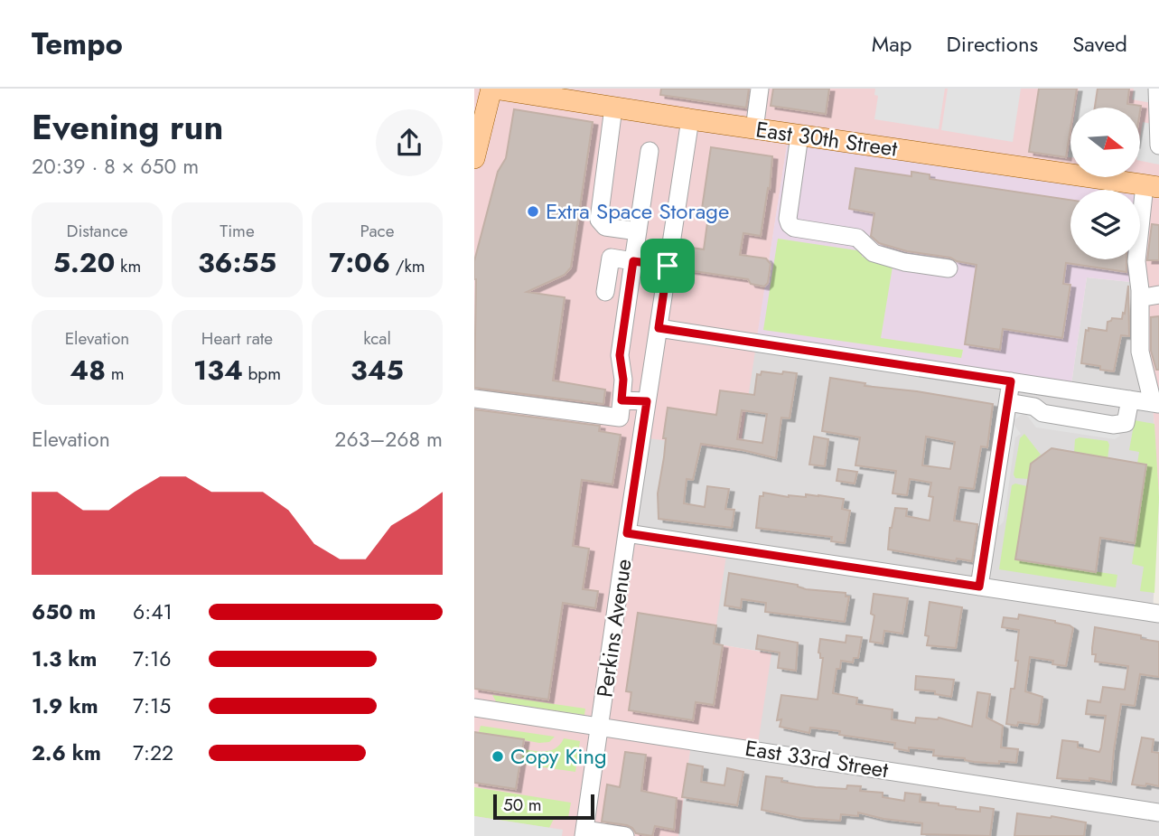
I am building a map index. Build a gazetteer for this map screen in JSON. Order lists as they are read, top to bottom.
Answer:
{
  "streets": {
    "main road": ["East 30th Street"],
    "street": ["Perkins Avenue", "East 33rd Street"]
  },
  "crossings": [
    ["East 30th Street", "Perkins Avenue"],
    ["Perkins Avenue", "East 33rd Street"]
  ],
  "places": ["Extra Space Storage", "Copy King"],
  "scale_bar": "50 m",
  "north": "right",
  "page": {
    "header": "Tempo",
    "nav": ["Map", "Directions", "Saved"],
    "heading": ["Evening run", "20:39 · 8 × 650 m"],
    "stats": [
      ["Distance", "5.20 km"],
      ["Time", "36:55"],
      ["Pace", "7:06 /km"],
      ["Elevation", "48 m"],
      ["Heart rate", "134 bpm"],
      ["kcal", "345"]
    ],
    "chart": ["Elevation", "263–268 m"],
    "list": [
      {
        "name": "650 m",
        "note": "6:41"
      },
      {
        "name": "1.3 km",
        "note": "7:16"
      },
      {
        "name": "1.9 km",
        "note": "7:15"
      },
      {
        "name": "2.6 km",
        "note": "7:22"
      }
    ],
    "scale": "50 m"
  }
}
